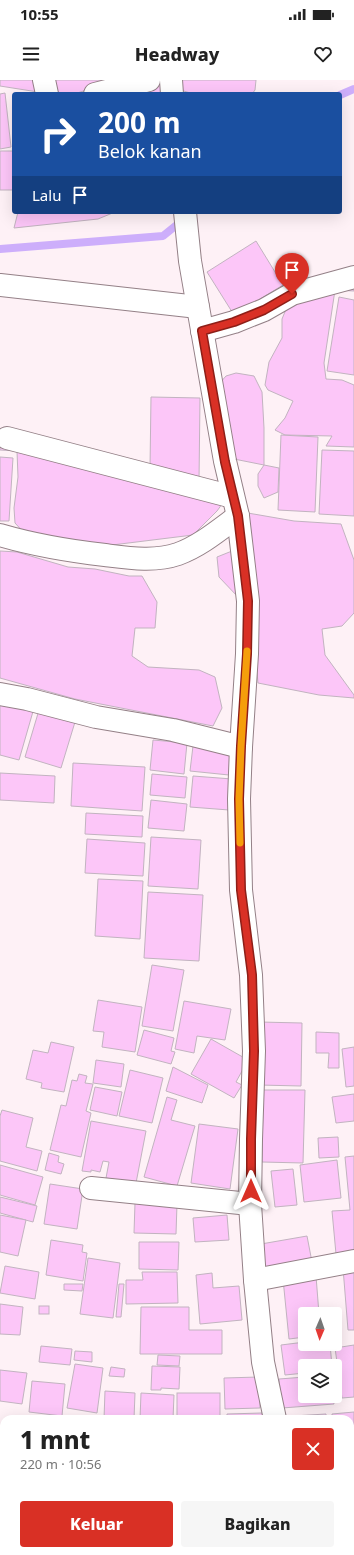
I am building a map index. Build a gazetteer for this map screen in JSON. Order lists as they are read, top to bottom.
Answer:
{
  "north": "bottom",
  "page": {
    "status": "10:55",
    "header": "Headway",
    "turn": ["200 m", "Belok kanan"],
    "then": "Lalu",
    "heading": ["1 mnt", "220 m · 10:56"],
    "buttons": ["Keluar", "Bagikan"]
  }
}
